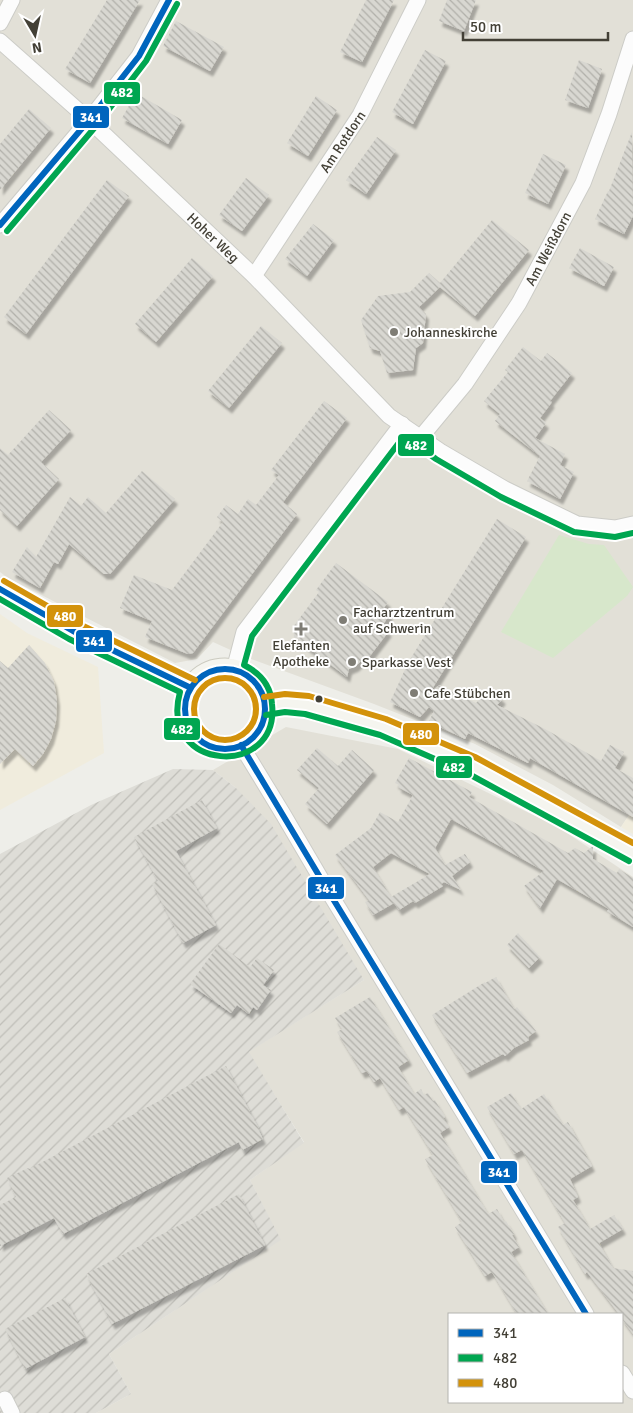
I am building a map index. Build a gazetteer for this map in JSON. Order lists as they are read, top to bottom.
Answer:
{
  "streets": {
    "street": ["Am Rotdorn", "Hoher Weg", "Am Weißdorn"]
  },
  "crossings": [
    ["Am Rotdorn", "Hoher Weg"],
    ["Hoher Weg", "Am Weißdorn"]
  ],
  "places": {
    "other": [
      "Johanneskirche",
      "Facharztzentrum auf Schwerin",
      "Sparkasse Vest",
      "Cafe Stübchen"
    ],
    "health": ["Elefanten Apotheke"]
  },
  "lines": ["transit line 341", "transit line 482", "transit line 480"],
  "legend": ["341", "482", "480"],
  "scale_bar": "50 m",
  "north": "bottom"
}
